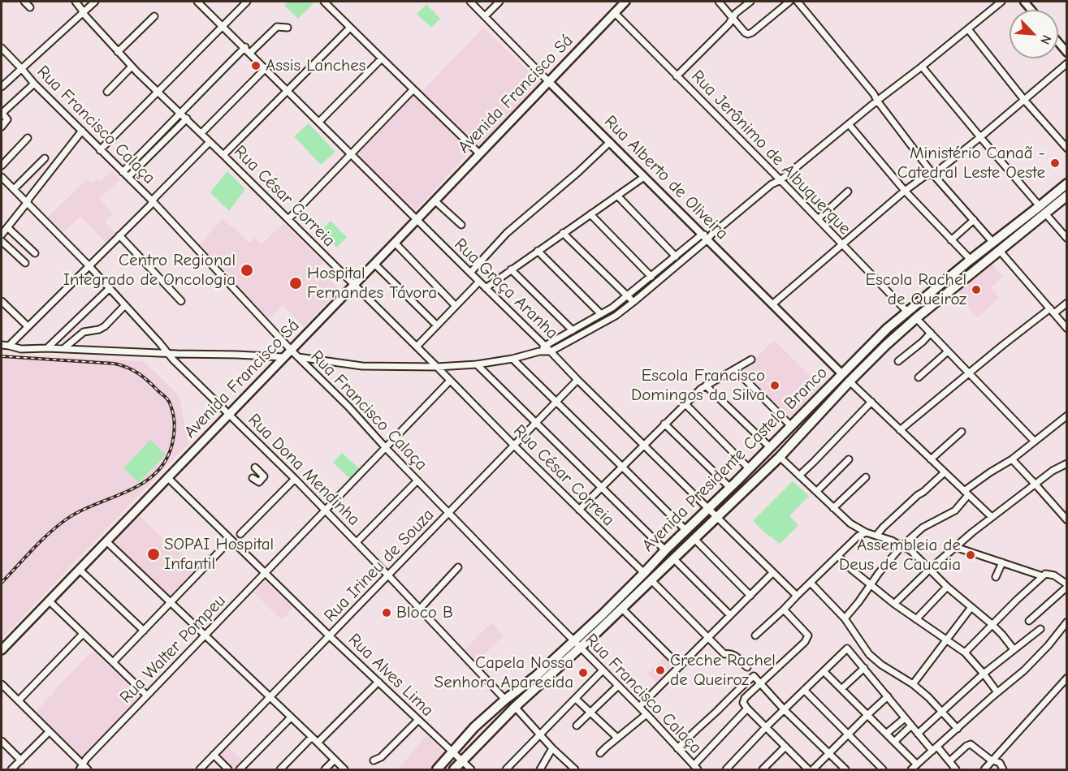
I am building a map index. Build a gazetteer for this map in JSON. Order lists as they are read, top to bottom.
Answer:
{
  "streets": {
    "main road": ["Avenida Francisco Sá", "Avenida Presidente Castelo Branco"],
    "street": [
      "Rua Francisco Calaça",
      "Rua Jerônimo de Albuquerque",
      "Rua Alberto de Oliveira",
      "Rua César Correia",
      "Rua Graça Aranha",
      "Rua Dona Mendinha",
      "Rua Irineu de Souza",
      "Rua Walter Pompeu",
      "Rua Alves Lima"
    ]
  },
  "crossings": [
    ["Avenida Francisco Sá", "Rua Francisco Calaça"],
    ["Avenida Francisco Sá", "Rua Jerônimo de Albuquerque"],
    ["Avenida Francisco Sá", "Rua Alberto de Oliveira"],
    ["Avenida Francisco Sá", "Rua César Correia"],
    ["Avenida Francisco Sá", "Rua Graça Aranha"],
    ["Avenida Francisco Sá", "Rua Dona Mendinha"],
    ["Avenida Francisco Sá", "Rua Alves Lima"],
    ["Rua Francisco Calaça", "Avenida Presidente Castelo Branco"],
    ["Rua Francisco Calaça", "Rua Irineu de Souza"],
    ["Rua Francisco Calaça", "Rua Walter Pompeu"],
    ["Rua Jerônimo de Albuquerque", "Avenida Presidente Castelo Branco"],
    ["Rua Alberto de Oliveira", "Avenida Presidente Castelo Branco"],
    ["Rua César Correia", "Avenida Presidente Castelo Branco"],
    ["Rua César Correia", "Rua Irineu de Souza"],
    ["Rua César Correia", "Rua Walter Pompeu"],
    ["Rua Graça Aranha", "Avenida Presidente Castelo Branco"],
    ["Rua Graça Aranha", "Rua Irineu de Souza"],
    ["Avenida Presidente Castelo Branco", "Rua Dona Mendinha"],
    ["Avenida Presidente Castelo Branco", "Rua Alves Lima"],
    ["Rua Dona Mendinha", "Rua Irineu de Souza"],
    ["Rua Dona Mendinha", "Rua Walter Pompeu"],
    ["Rua Irineu de Souza", "Rua Alves Lima"],
    ["Rua Walter Pompeu", "Rua Alves Lima"]
  ],
  "places": [
    "Assis Lanches",
    "Ministério Canaã - Catedral Leste Oeste",
    "Centro Regional Integrado de Oncologia",
    "Hospital Fernandes Távora",
    "Escola Rachel de Queiroz",
    "Escola Francisco Domingos da Silva",
    "SOPAI Hospital Infantil",
    "Assembleia de Deus de Caucaia",
    "Bloco B",
    "Creche Rachel de Queiroz",
    "Capela Nossa Senhora Aparecida"
  ],
  "north": "bottom right"
}
